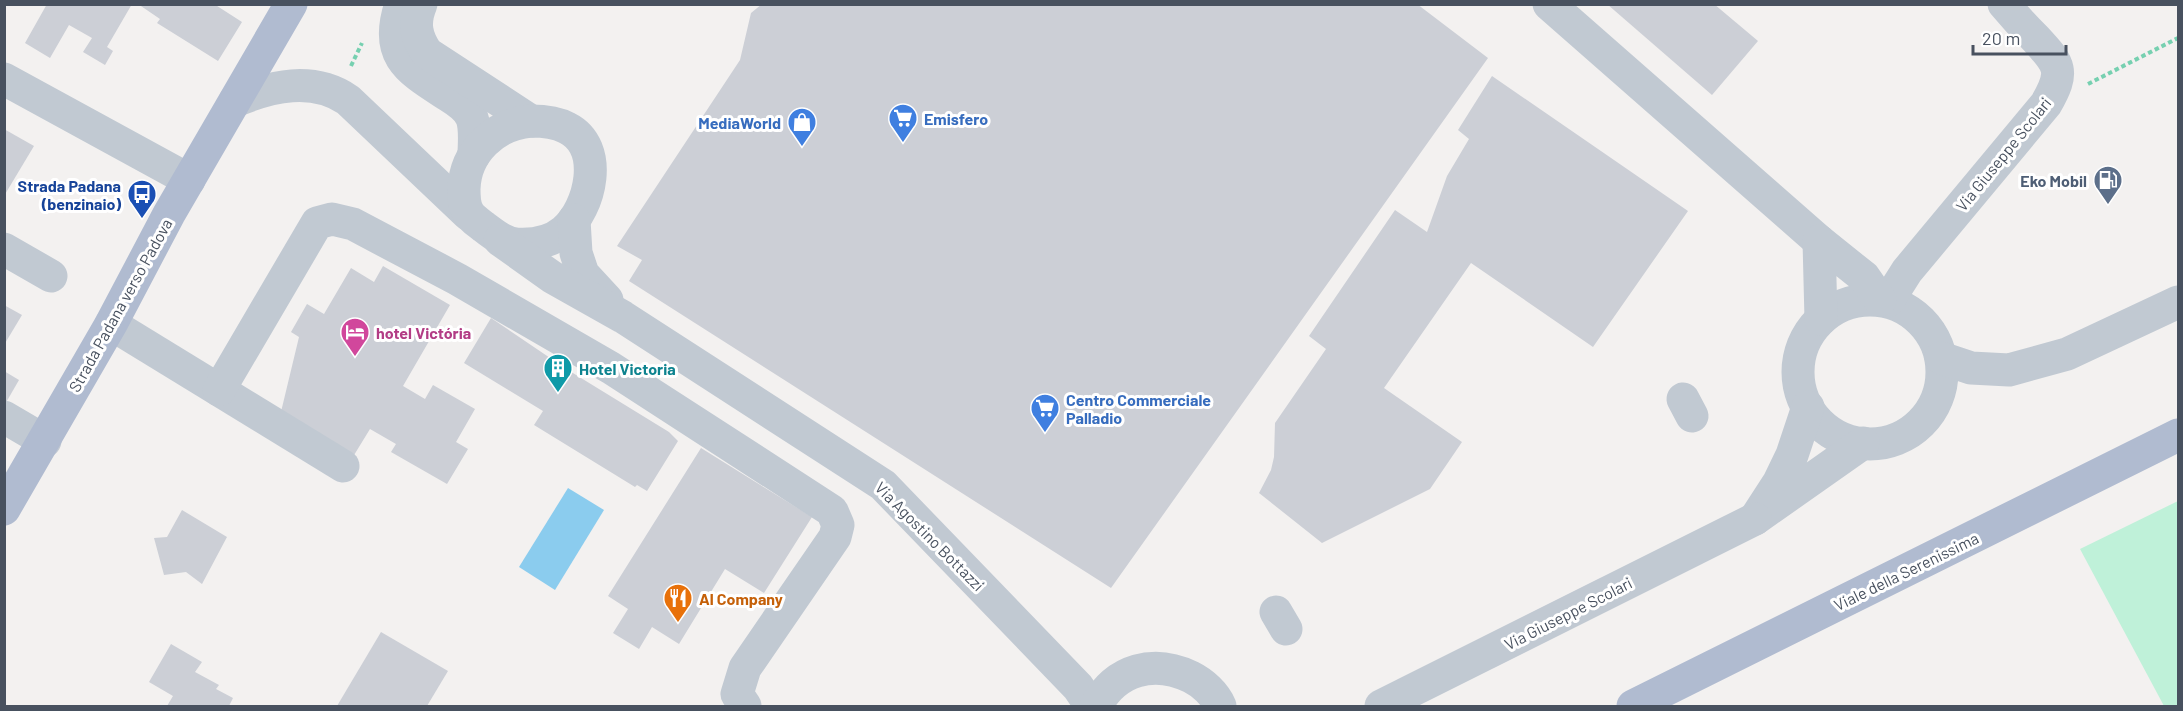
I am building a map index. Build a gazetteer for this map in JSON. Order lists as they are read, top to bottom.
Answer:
{
  "streets": {
    "main road": ["Strada Padana verso Padova", "Viale della Serenissima"],
    "street": ["Via Giuseppe Scolari", "Via Agostino Bottazzi"]
  },
  "places": {
    "supermarket": ["Emisfero", "Centro Commerciale Palladio"],
    "shop": ["MediaWorld"],
    "fuel station": ["Eko Mobil"],
    "bus stop": ["Strada Padana (benzinaio)"],
    "hotel": ["hotel Victória"],
    "building": ["Hotel Victoria"],
    "restaurant": ["Al Company"]
  },
  "scale_bar": "20 m"
}
